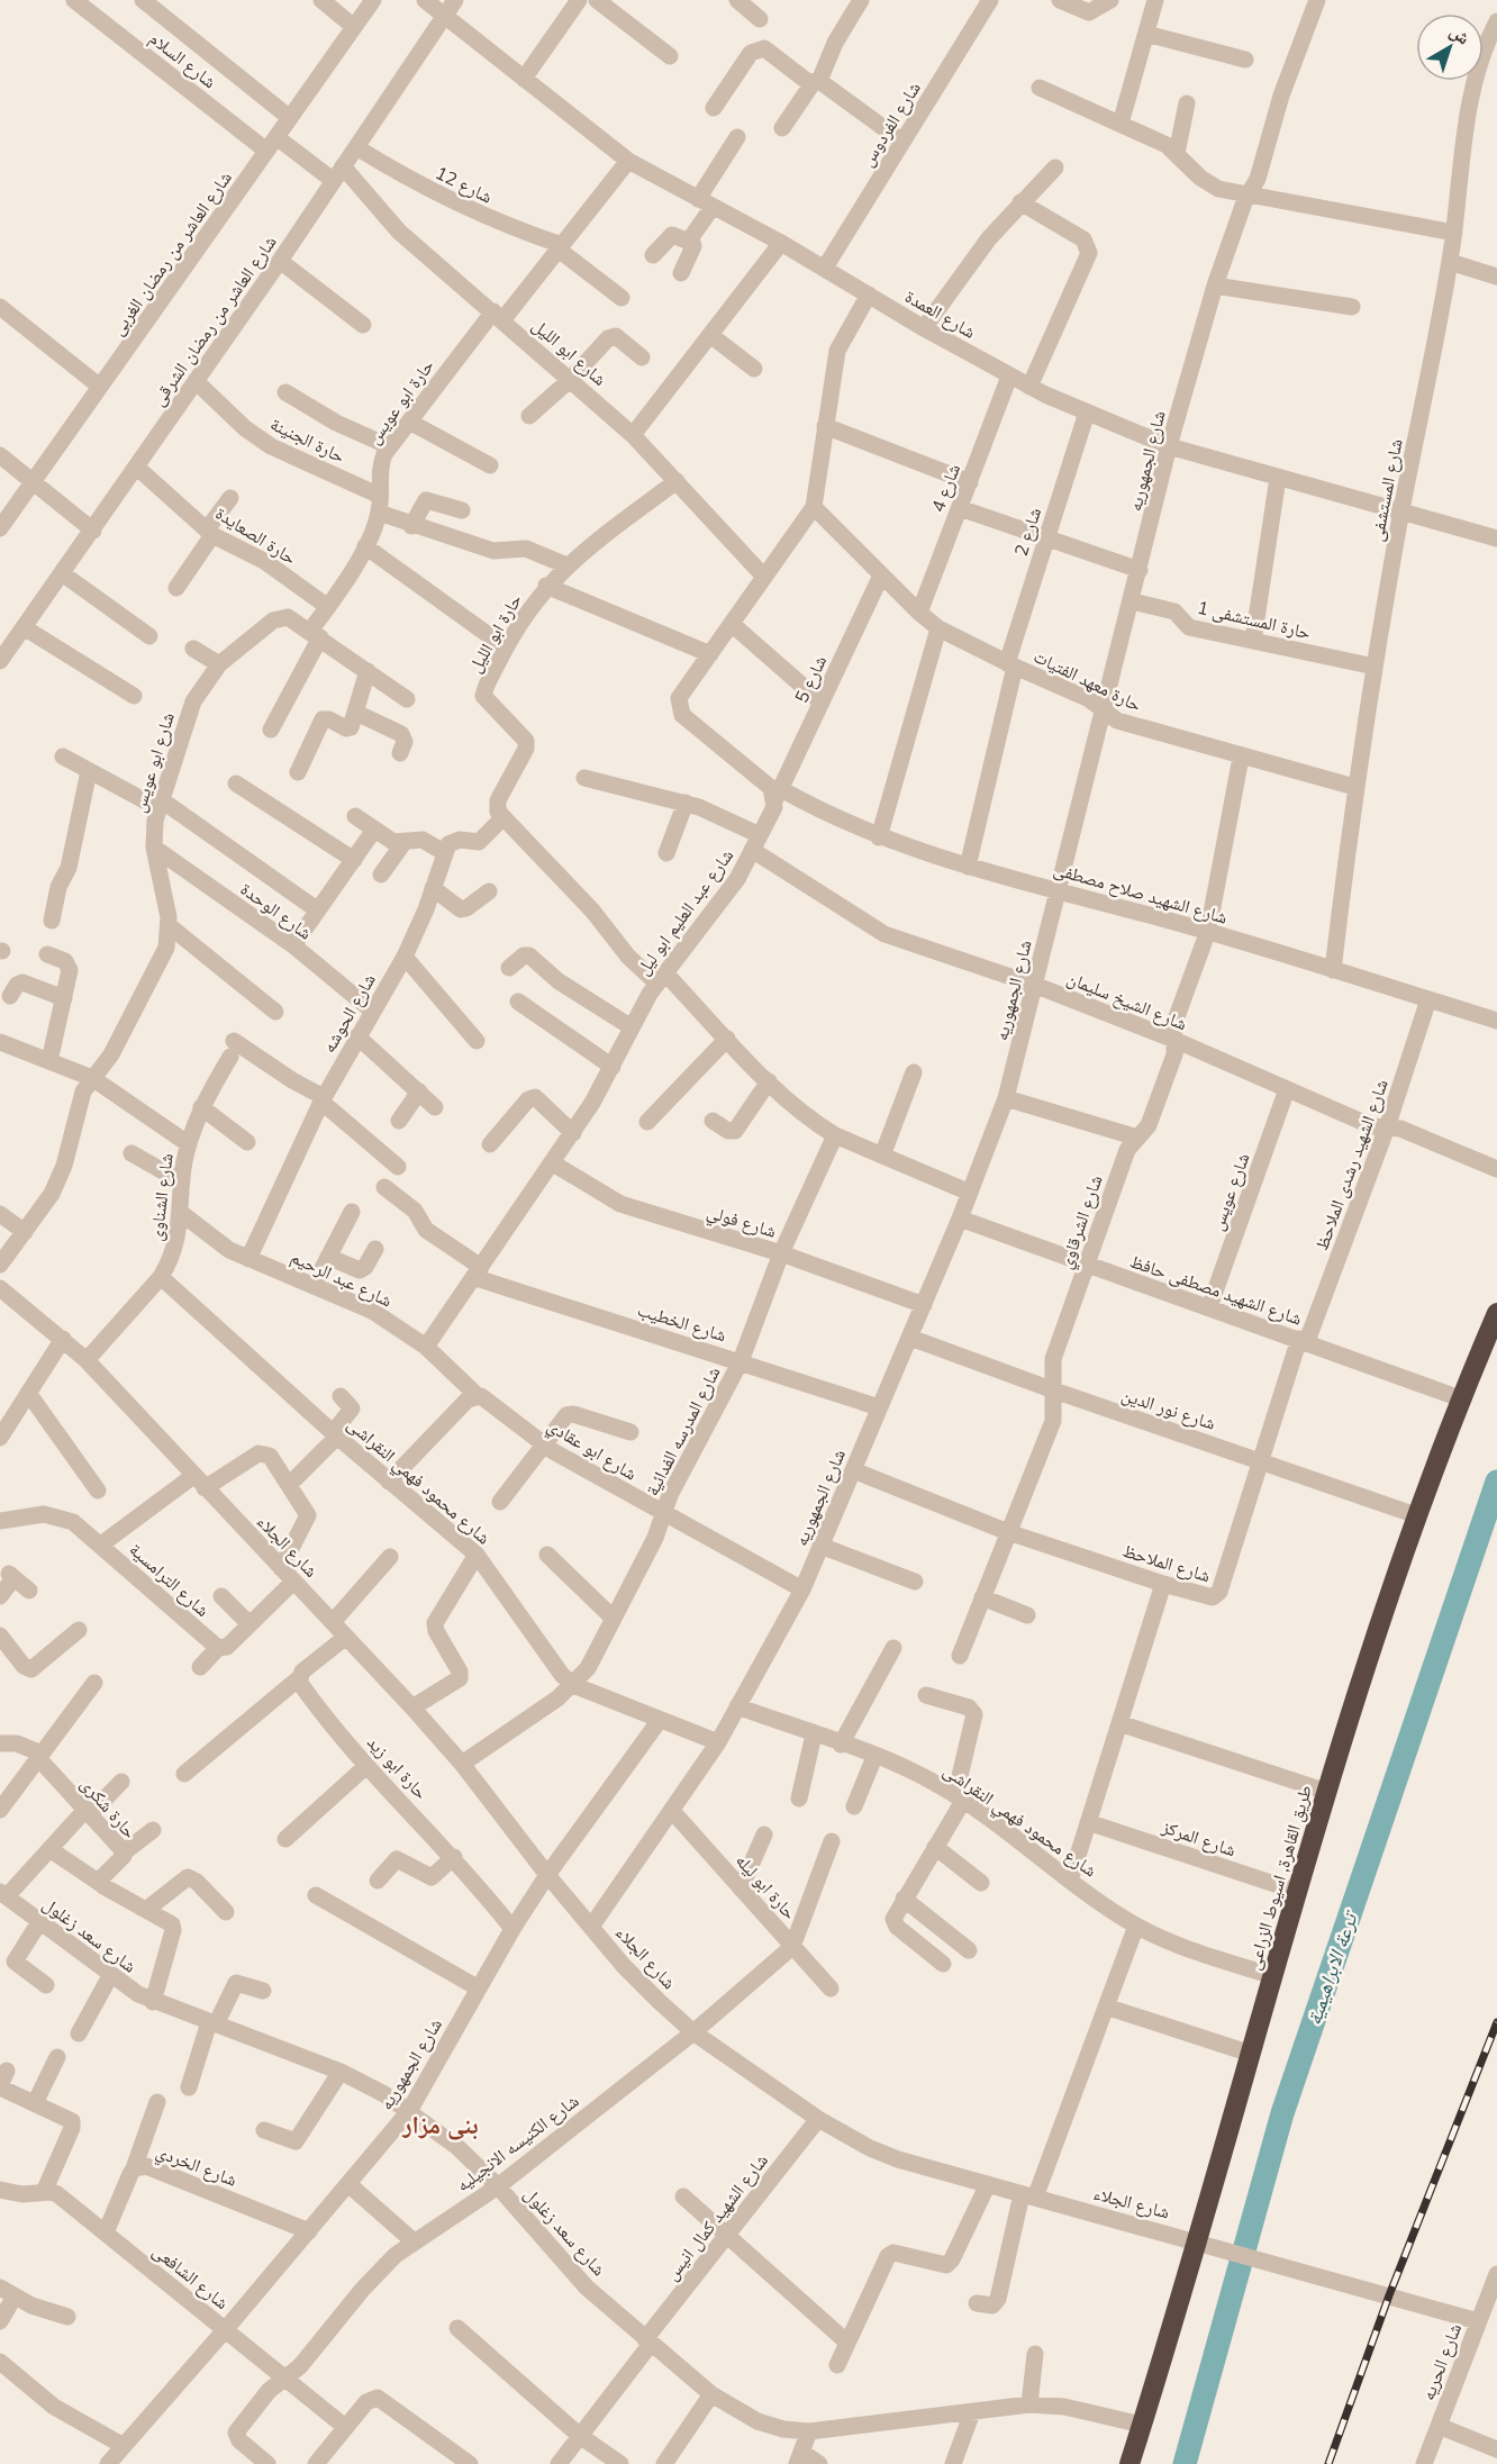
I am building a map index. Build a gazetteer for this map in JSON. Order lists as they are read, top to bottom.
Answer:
{
  "streets": {
    "highway": ["طريق القاهرة, اسيوط الزراعى"],
    "street": [
      "شارع السلام",
      "شارع الفردوس",
      "شارع 12",
      "شارع العاشر من رمضان الغربى",
      "شارع العمدة",
      "شارع العاشر من رمضان الشرقى",
      "شارع ابو الليل",
      "حارة ابو عويس",
      "حارة الجنينة",
      "شارع الجمهوريه",
      "شارع 4",
      "شارع المستشفى",
      "شارع 2",
      "حارة الصعايدة",
      "حارة المستشفى 1",
      "حارة ابو الليل",
      "شارع 5",
      "حارة معهد الفتيات",
      "شارع ابو عويس",
      "شارع الشهيد صلاح مصطفى",
      "شارع الوحدة",
      "شارع عبد العليم ابو ليل",
      "شارع الشيخ سليمان",
      "شارع الحوشه",
      "شارع الشهيد رشدى الملاحظ",
      "شارع عويس",
      "شارع الشناوى",
      "شارع فولي",
      "شارع الشرقاوي",
      "شارع عبد الرحيم",
      "شارع الشهيد مصطفى حافظ",
      "شارع الخطيب",
      "شارع نور الدين",
      "شارع المدرسه الفدائية",
      "شارع ابو عقادي",
      "شارع محمود فهمي النقراشى",
      "شارع الجلاء",
      "شارع الملاحظ",
      "شارع الترامسية",
      "حارة ابو زيد",
      "حارة شكرى",
      "شارع المركز",
      "حارة ابو ليله",
      "شارع سعد زغلول",
      "شارع الكنيسه الانجيليه",
      "شارع الخردي",
      "شارع الشهيد كمال انيس",
      "شارع الشافعى",
      "شارع الحريه"
    ]
  },
  "crossings": [
    ["شارع السلام", "شارع العاشر من رمضان الغربى"],
    ["شارع السلام", "شارع العاشر من رمضان الشرقى"],
    ["شارع السلام", "شارع ابو الليل"],
    ["شارع الفردوس", "شارع العمدة"],
    ["شارع 12", "شارع العاشر من رمضان الشرقى"],
    ["شارع 12", "حارة ابو عويس"],
    ["شارع العمدة", "شارع العاشر من رمضان الشرقى"],
    ["شارع العمدة", "حارة ابو عويس"],
    ["شارع العمدة", "شارع الجمهوريه"],
    ["شارع العمدة", "شارع 4"],
    ["شارع العمدة", "شارع المستشفى"],
    ["شارع العمدة", "شارع 2"],
    ["شارع العاشر من رمضان الشرقى", "شارع ابو الليل"],
    ["شارع العاشر من رمضان الشرقى", "حارة الجنينة"],
    ["شارع العاشر من رمضان الشرقى", "حارة الصعايدة"],
    ["شارع ابو الليل", "حارة ابو عويس"],
    ["شارع ابو الليل", "حارة ابو الليل"],
    ["حارة ابو عويس", "حارة الجنينة"],
    ["حارة ابو عويس", "حارة الصعايدة"],
    ["حارة ابو عويس", "شارع ابو عويس"],
    ["حارة الجنينة", "حارة ابو الليل"],
    ["شارع الجمهوريه", "حارة المستشفى 1"],
    ["شارع الجمهوريه", "حارة معهد الفتيات"],
    ["شارع الجمهوريه", "شارع الشهيد صلاح مصطفى"],
    ["شارع الجمهوريه", "شارع الشيخ سليمان"],
    ["شارع الجمهوريه", "شارع فولي"],
    ["شارع الجمهوريه", "شارع الشهيد مصطفى حافظ"],
    ["شارع الجمهوريه", "شارع الخطيب"],
    ["شارع الجمهوريه", "شارع نور الدين"],
    ["شارع الجمهوريه", "شارع ابو عقادي"],
    ["شارع الجمهوريه", "شارع محمود فهمي النقراشى"],
    ["شارع الجمهوريه", "شارع الجلاء"],
    ["شارع الجمهوريه", "شارع الملاحظ"],
    ["شارع الجمهوريه", "حارة ابو زيد"],
    ["شارع الجمهوريه", "حارة ابو ليله"],
    ["شارع الجمهوريه", "شارع سعد زغلول"],
    ["شارع الجمهوريه", "شارع الخردي"],
    ["شارع الجمهوريه", "شارع الشافعى"],
    ["شارع 4", "حارة معهد الفتيات"],
    ["شارع المستشفى", "حارة المستشفى 1"],
    ["شارع المستشفى", "حارة معهد الفتيات"],
    ["شارع المستشفى", "شارع الشهيد صلاح مصطفى"],
    ["شارع 2", "حارة معهد الفتيات"],
    ["شارع 2", "شارع الشهيد صلاح مصطفى"],
    ["شارع 5", "حارة معهد الفتيات"],
    ["شارع 5", "شارع الشهيد صلاح مصطفى"],
    ["شارع 5", "شارع عبد العليم ابو ليل"],
    ["حارة معهد الفتيات", "شارع الشرقاوي"],
    ["شارع ابو عويس", "شارع الوحدة"],
    ["شارع الشهيد صلاح مصطفى", "شارع عبد العليم ابو ليل"],
    ["شارع الشهيد صلاح مصطفى", "شارع الشهيد رشدى الملاحظ"],
    ["شارع الشهيد صلاح مصطفى", "شارع الشرقاوي"],
    ["شارع الوحدة", "شارع الحوشه"],
    ["شارع عبد العليم ابو ليل", "شارع الشيخ سليمان"],
    ["شارع عبد العليم ابو ليل", "شارع فولي"],
    ["شارع عبد العليم ابو ليل", "شارع عبد الرحيم"],
    ["شارع عبد العليم ابو ليل", "شارع الخطيب"],
    ["شارع الشيخ سليمان", "شارع الشهيد رشدى الملاحظ"],
    ["شارع الشيخ سليمان", "شارع عويس"],
    ["شارع الشيخ سليمان", "شارع الشرقاوي"],
    ["شارع الحوشه", "شارع الشناوى"],
    ["شارع الحوشه", "شارع عبد الرحيم"],
    ["شارع الشهيد رشدى الملاحظ", "شارع الشهيد مصطفى حافظ"],
    ["شارع الشهيد رشدى الملاحظ", "شارع الملاحظ"],
    ["شارع عويس", "شارع الشهيد مصطفى حافظ"],
    ["شارع الشناوى", "شارع عبد الرحيم"],
    ["شارع الشناوى", "شارع محمود فهمي النقراشى"],
    ["شارع الشناوى", "شارع الجلاء"],
    ["شارع فولي", "شارع المدرسه الفدائية"],
    ["شارع الشرقاوي", "شارع الشهيد مصطفى حافظ"],
    ["شارع الشرقاوي", "شارع نور الدين"],
    ["شارع الشرقاوي", "شارع الملاحظ"],
    ["شارع عبد الرحيم", "شارع ابو عقادي"],
    ["شارع الشهيد مصطفى حافظ", "شارع الملاحظ"],
    ["شارع الشهيد مصطفى حافظ", "طريق القاهرة, اسيوط الزراعى"],
    ["شارع الخطيب", "شارع المدرسه الفدائية"],
    ["شارع نور الدين", "شارع الملاحظ"],
    ["شارع نور الدين", "طريق القاهرة, اسيوط الزراعى"],
    ["شارع المدرسه الفدائية", "شارع ابو عقادي"],
    ["شارع المدرسه الفدائية", "شارع محمود فهمي النقراشى"],
    ["شارع المدرسه الفدائية", "شارع الجلاء"],
    ["شارع محمود فهمي النقراشى", "طريق القاهرة, اسيوط الزراعى"],
    ["شارع الجلاء", "طريق القاهرة, اسيوط الزراعى"],
    ["شارع الجلاء", "شارع الكنيسه الانجيليه"],
    ["شارع الجلاء", "شارع الشهيد كمال انيس"],
    ["شارع الجلاء", "شارع الحريه"],
    ["شارع المركز", "طريق القاهرة, اسيوط الزراعى"],
    ["طريق القاهرة, اسيوط الزراعى", "شارع سعد زغلول"],
    ["حارة ابو ليله", "شارع الكنيسه الانجيليه"],
    ["شارع سعد زغلول", "شارع الكنيسه الانجيليه"],
    ["شارع سعد زغلول", "شارع الشهيد كمال انيس"],
    ["شارع الكنيسه الانجيليه", "شارع الشافعى"],
    ["شارع الخردي", "شارع الشافعى"]
  ],
  "districts": ["بنى مزار"],
  "water": ["ترعة الابراهيمية"],
  "north": "top right"
}
